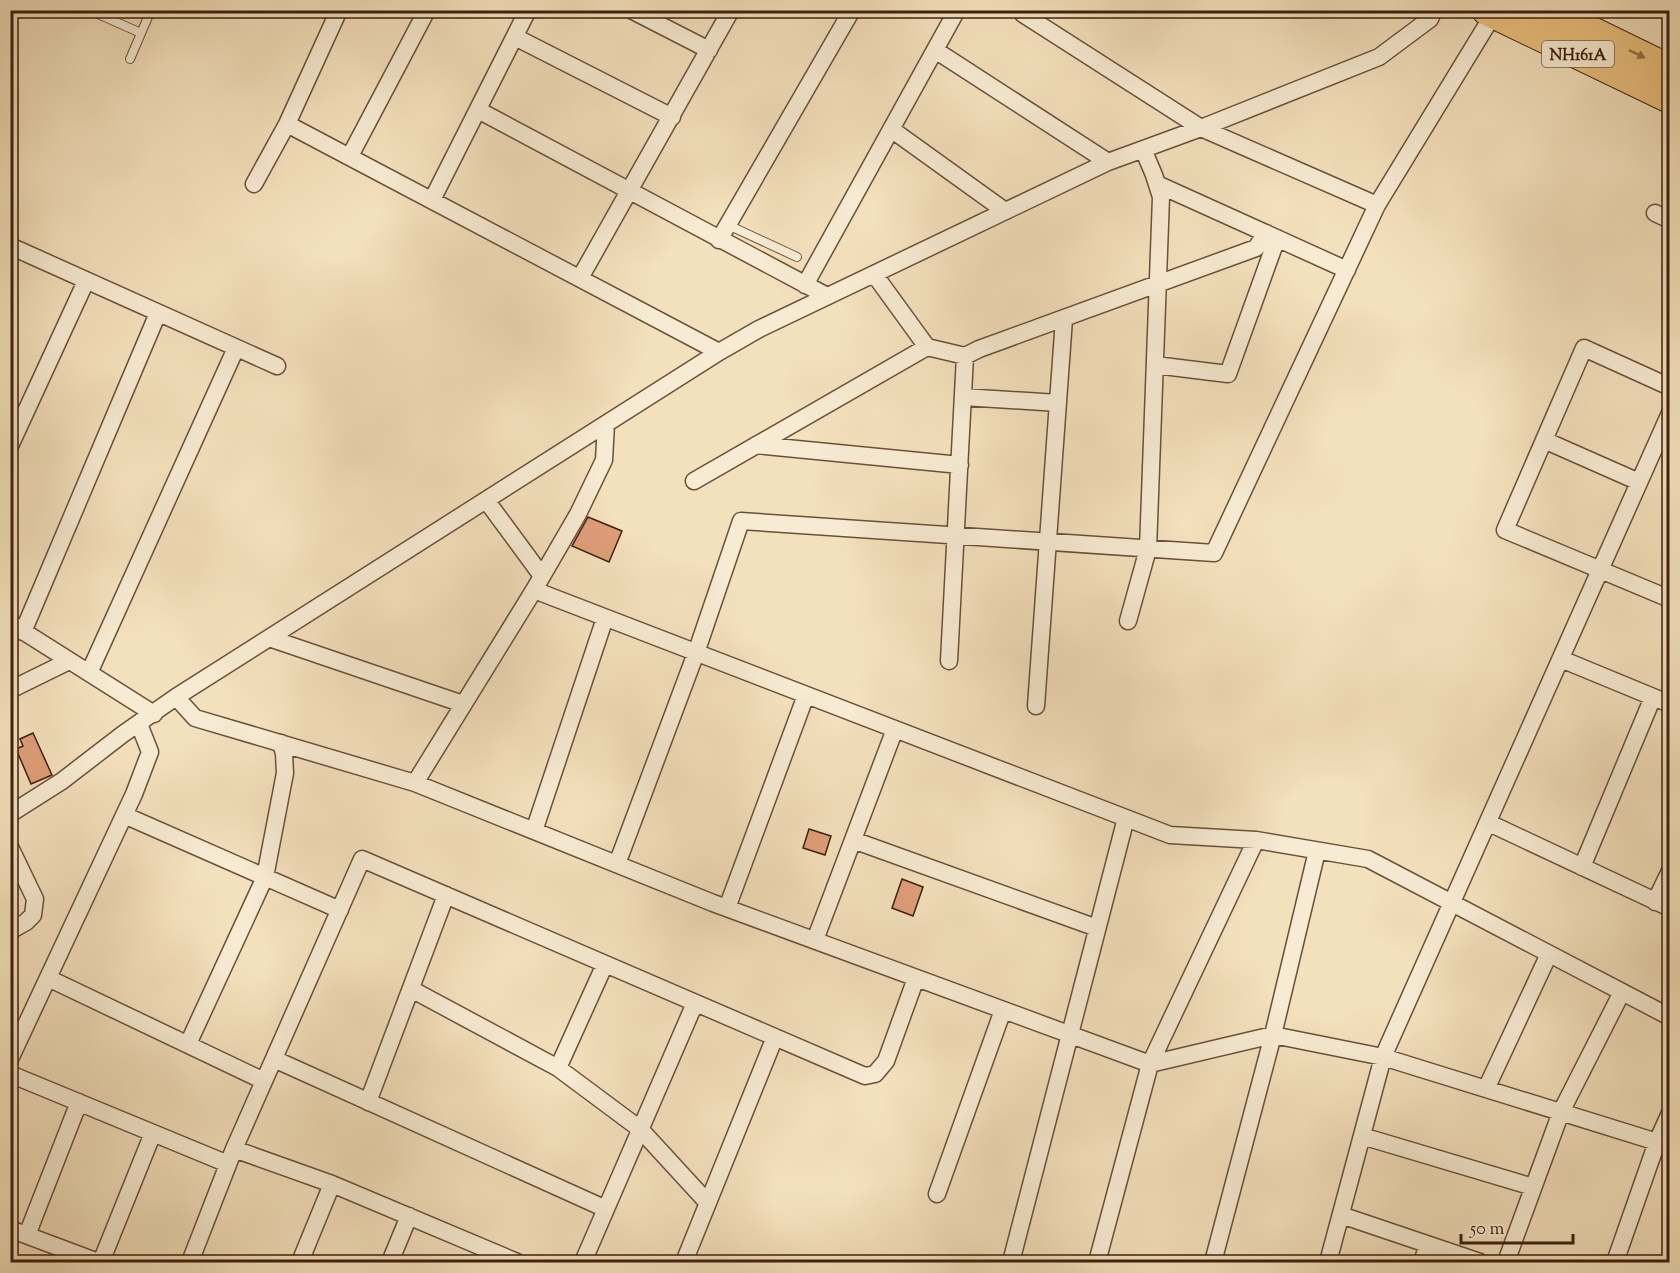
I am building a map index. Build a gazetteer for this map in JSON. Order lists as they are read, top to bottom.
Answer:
{
  "streets": {
    "highway": ["NH161A"]
  },
  "scale_bar": "50 m"
}
